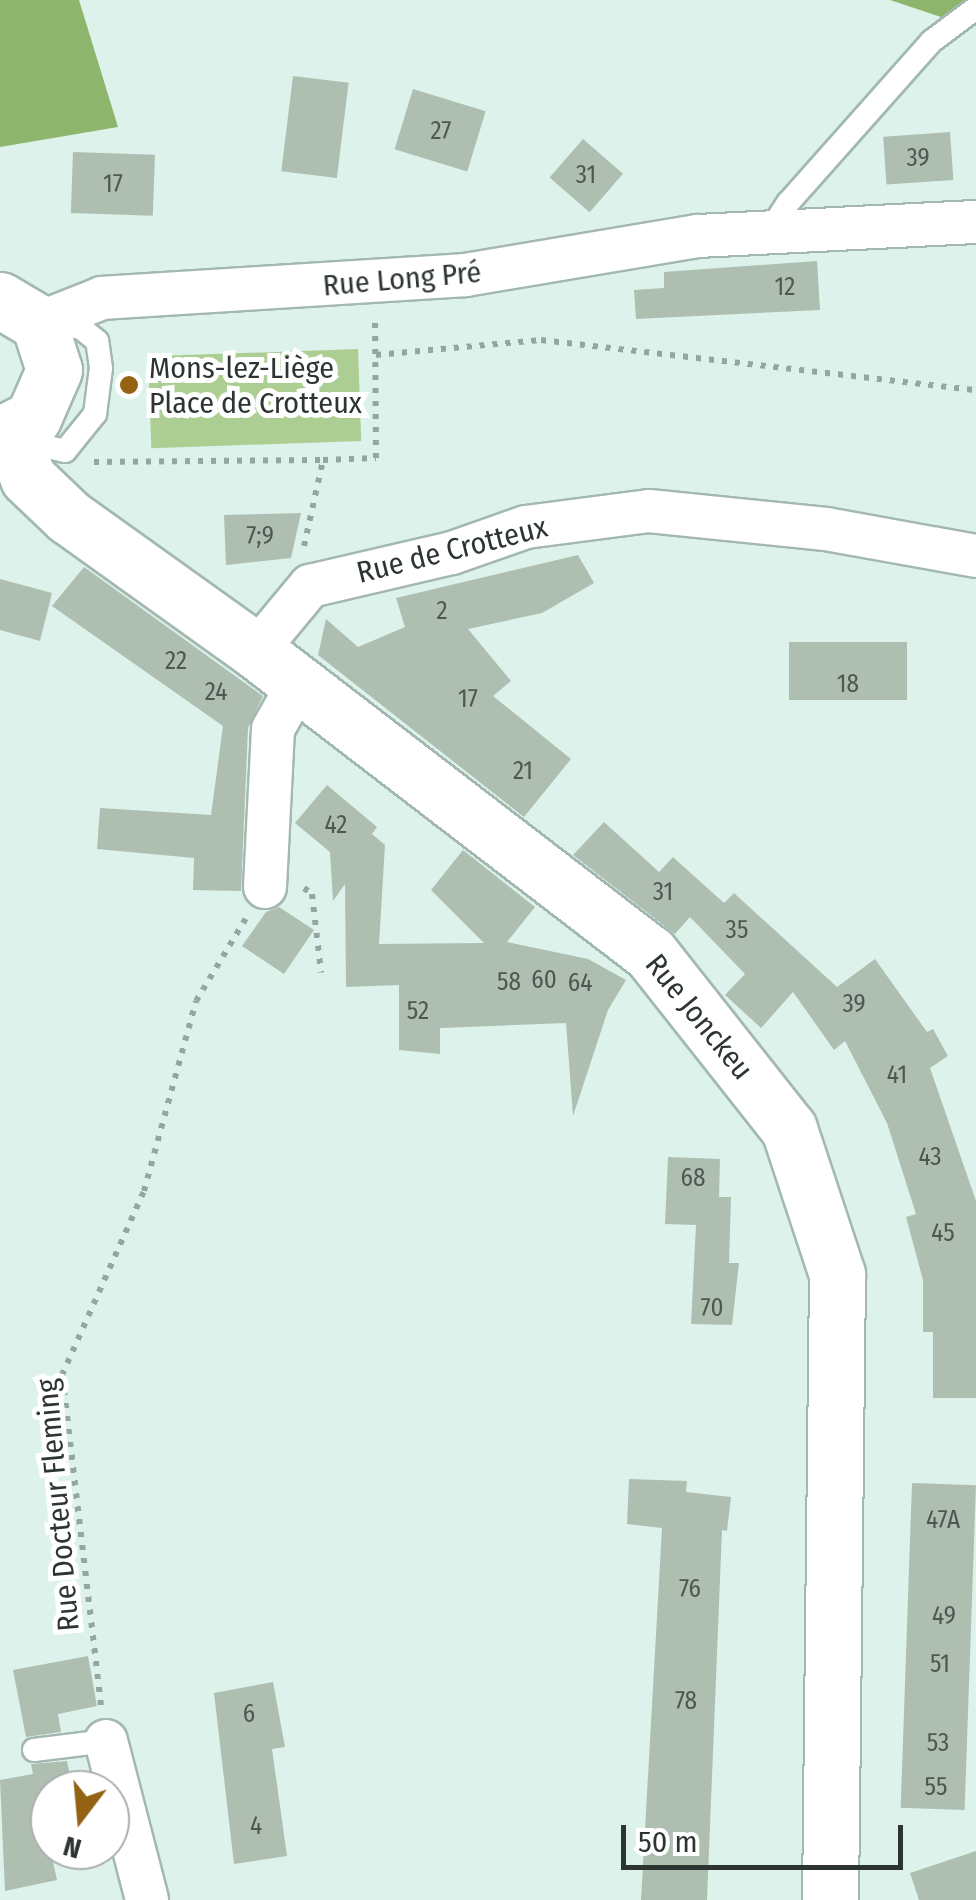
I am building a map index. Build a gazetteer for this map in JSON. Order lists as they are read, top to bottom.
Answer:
{
  "streets": {
    "street": ["Rue Long Pré", "Rue de Crotteux", "Rue Jonckeu"],
    "path": ["Rue Docteur Fleming"]
  },
  "places": ["Mons-lez-Liège Place de Crotteux"],
  "house_numbers": [
    "27",
    "39",
    "31",
    "17",
    "12",
    "7;9",
    "2",
    "22",
    "18",
    "24",
    "17",
    "21",
    "42",
    "31",
    "35",
    "60",
    "58",
    "64",
    "39",
    "52",
    "41",
    "43",
    "68",
    "45",
    "70",
    "47A",
    "76",
    "49",
    "51",
    "78",
    "6",
    "53",
    "55",
    "4"
  ],
  "scale_bar": "50 m",
  "north": "bottom"
}
